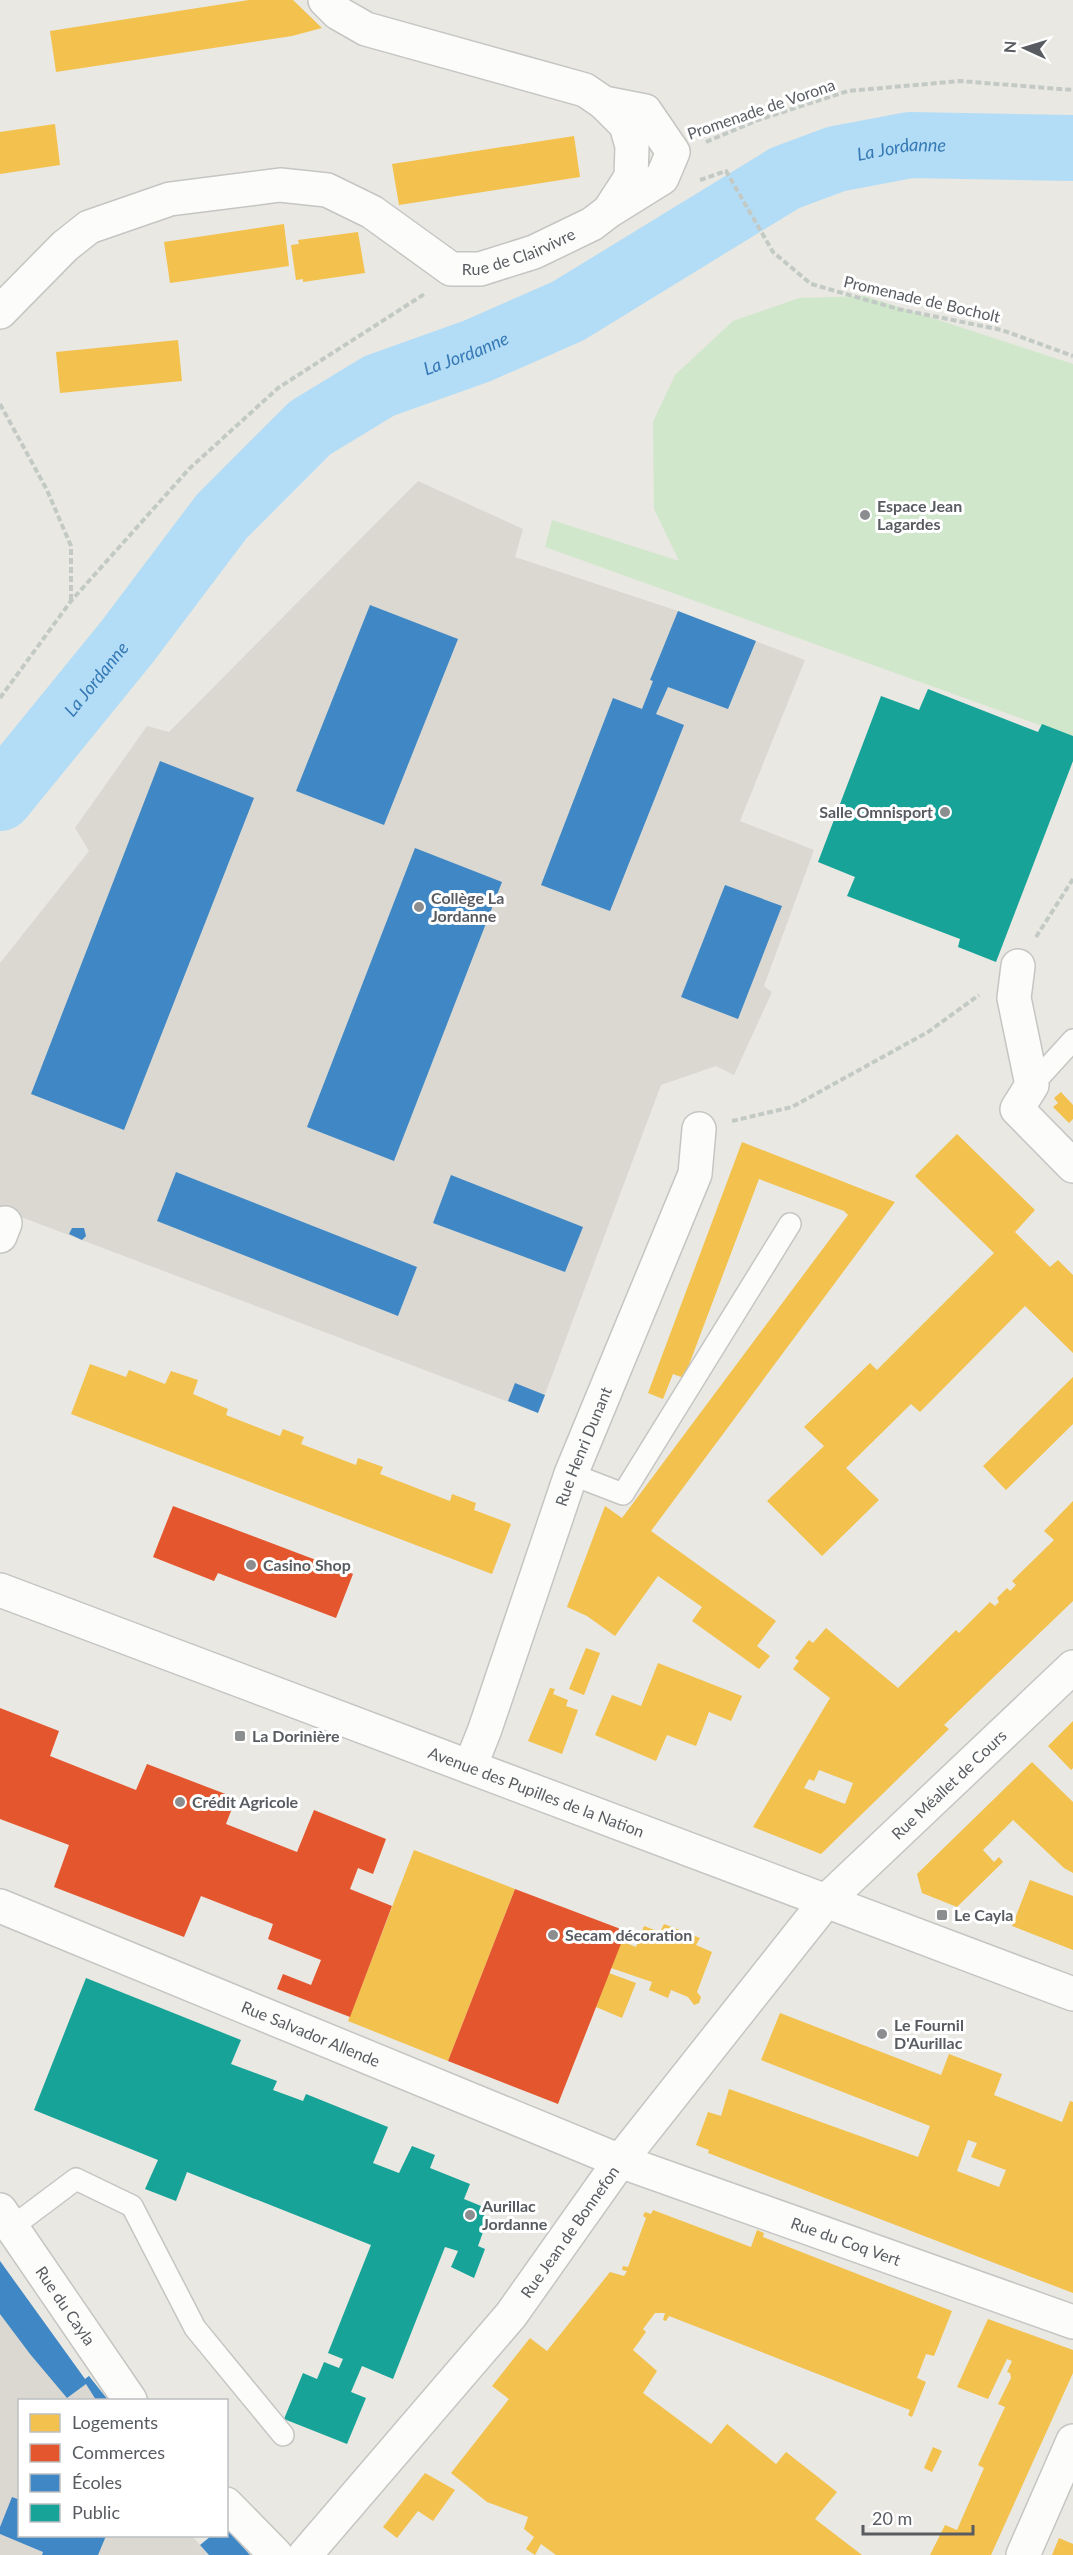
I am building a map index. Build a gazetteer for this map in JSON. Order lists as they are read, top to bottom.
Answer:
{
  "streets": {
    "street": [
      "Rue de Clairvivre",
      "Rue Henri Dunant",
      "Rue Méallet de Cours",
      "Avenue des Pupilles de la Nation",
      "Rue Salvador Allende",
      "Rue Jean de Bonnefon",
      "Rue du Coq Vert",
      "Rue du Cayla"
    ],
    "path": ["Promenade de Vorona", "Promenade de Bocholt"]
  },
  "crossings": [
    ["Promenade de Vorona", "Rue de Clairvivre"],
    ["Rue Henri Dunant", "Avenue des Pupilles de la Nation"],
    ["Rue Méallet de Cours", "Avenue des Pupilles de la Nation"],
    ["Rue Méallet de Cours", "Rue Jean de Bonnefon"],
    ["Avenue des Pupilles de la Nation", "Rue Jean de Bonnefon"],
    ["Rue Salvador Allende", "Rue Jean de Bonnefon"],
    ["Rue Salvador Allende", "Rue du Coq Vert"],
    ["Rue Jean de Bonnefon", "Rue du Coq Vert"]
  ],
  "water": ["La Jordanne"],
  "places": {
    "other": [
      "Espace Jean Lagardes",
      "Salle Omnisport",
      "Collège La Jordanne",
      "Casino Shop",
      "Crédit Agricole",
      "Secam décoration",
      "Le Fournil D'Aurillac",
      "Aurillac Jordanne"
    ],
    "transit": ["La Dorinière", "Le Cayla"]
  },
  "legend": [
    "Logements",
    "Commerces",
    "Écoles",
    "Public"
  ],
  "scale_bar": "20 m",
  "north": "left"
}
